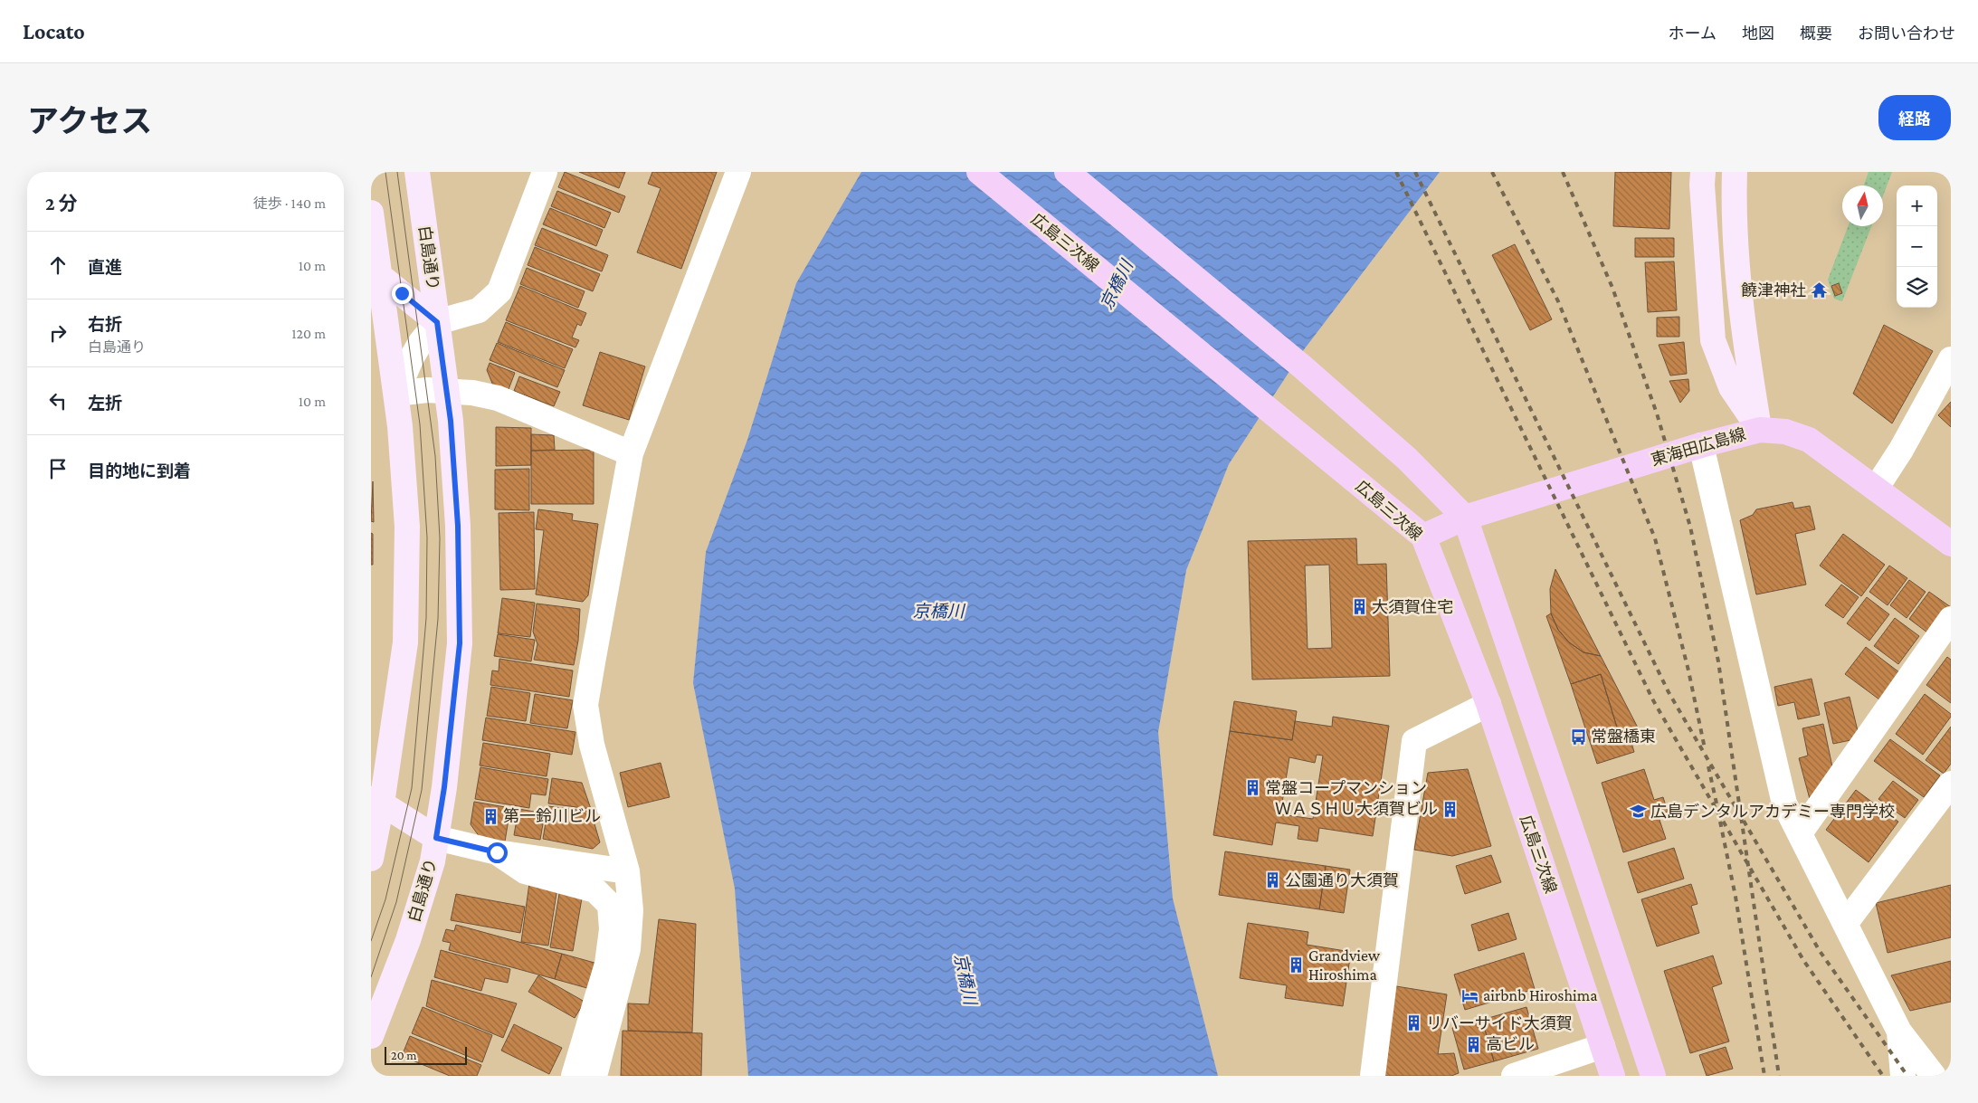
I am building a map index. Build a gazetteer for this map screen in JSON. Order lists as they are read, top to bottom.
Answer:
{
  "streets": {
    "main road": ["広島三次線", "東海田広島線"],
    "street": ["白島通り"]
  },
  "crossings": [
    ["広島三次線", "東海田広島線"]
  ],
  "water": ["京橋川"],
  "places": {
    "temple": ["饒津神社"],
    "building": [
      "大須賀住宅",
      "常盤コープマンション",
      "ＷＡＳＨＵ大須賀ビル",
      "第一鈴川ビル",
      "公園通り大須賀",
      "Grandview Hiroshima",
      "リバーサイド大須賀",
      "高ビル"
    ],
    "bus stop": ["常盤橋東"],
    "school or university": ["広島デンタルアカデミー専門学校"],
    "hotel": ["airbnb Hiroshima"]
  },
  "scale_bar": "20 m",
  "north": "top",
  "page": {
    "header": "Locato",
    "nav": [
      "ホーム",
      "地図",
      "概要",
      "お問い合わせ"
    ],
    "title": "アクセス",
    "buttons": "経路",
    "heading": ["2 分", "徒歩 · 140 m"],
    "map_buttons": ["+", "−"],
    "list": [
      ["直進", "10 m"],
      ["右折", "白島通り", "120 m"],
      ["左折", "10 m"],
      "目的地に到着"
    ],
    "scale": "20 m"
  }
}
